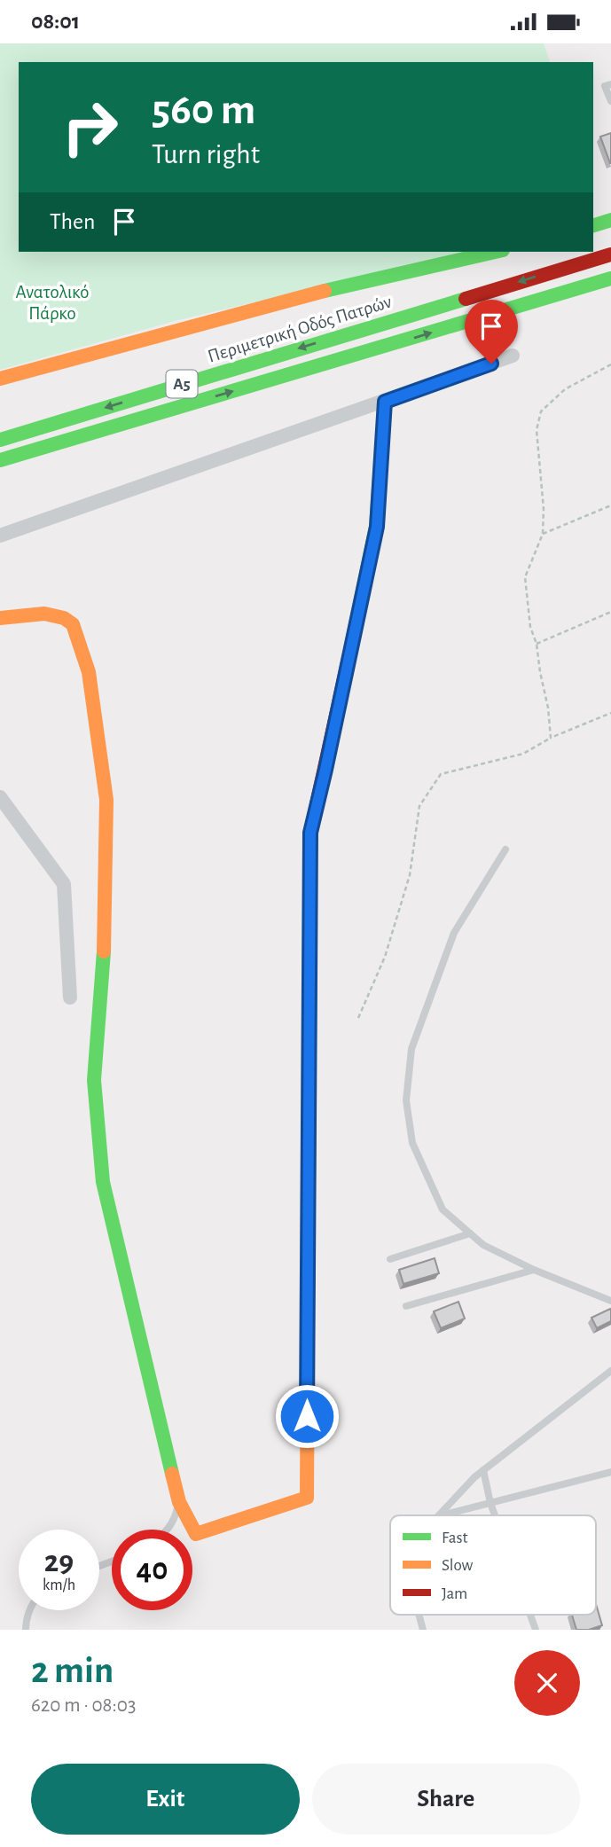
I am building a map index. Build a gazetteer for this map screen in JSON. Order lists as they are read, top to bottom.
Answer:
{
  "streets": {
    "main road": ["Περιμετρική Οδός Πατρών", "Α5"]
  },
  "parks": ["Ανατολικό Πάρκο"],
  "legend": ["Fast", "Slow", "Jam"],
  "page": {
    "status": "08:01",
    "turn": ["560 m", "Turn right"],
    "then": "Then",
    "speed": "29 km/h",
    "limit": "40",
    "heading": ["2 min", "620 m · 08:03"],
    "buttons": ["Exit", "Share"]
  }
}
